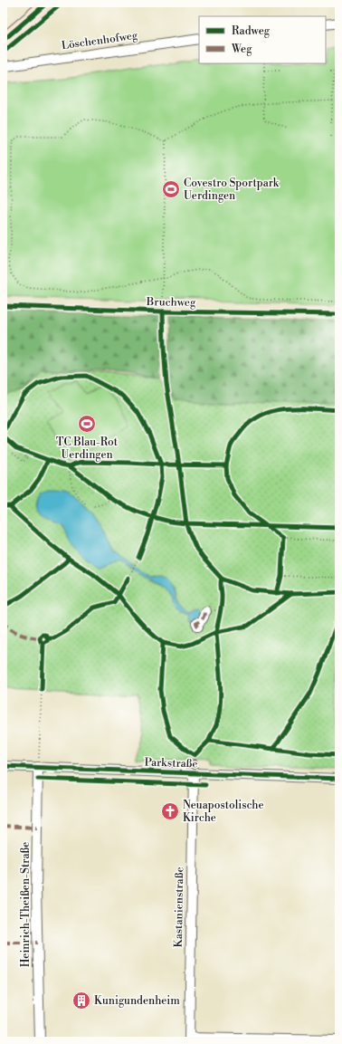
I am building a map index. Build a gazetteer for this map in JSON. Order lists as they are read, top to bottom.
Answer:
{
  "streets": {
    "street": [
      "Löschenhofweg",
      "Parkstraße",
      "Heinrich-Theißen-Straße",
      "Kastanienstraße"
    ],
    "lane": ["Bruchweg"]
  },
  "crossings": [
    ["Parkstraße", "Heinrich-Theißen-Straße"],
    ["Parkstraße", "Kastanienstraße"]
  ],
  "places": {
    "sports": ["Covestro Sportpark Uerdingen", "TC Blau-Rot Uerdingen"],
    "church": ["Neuapostolische Kirche"],
    "building": ["Kunigundenheim"]
  },
  "legend": ["Radweg", "Weg"]
}
